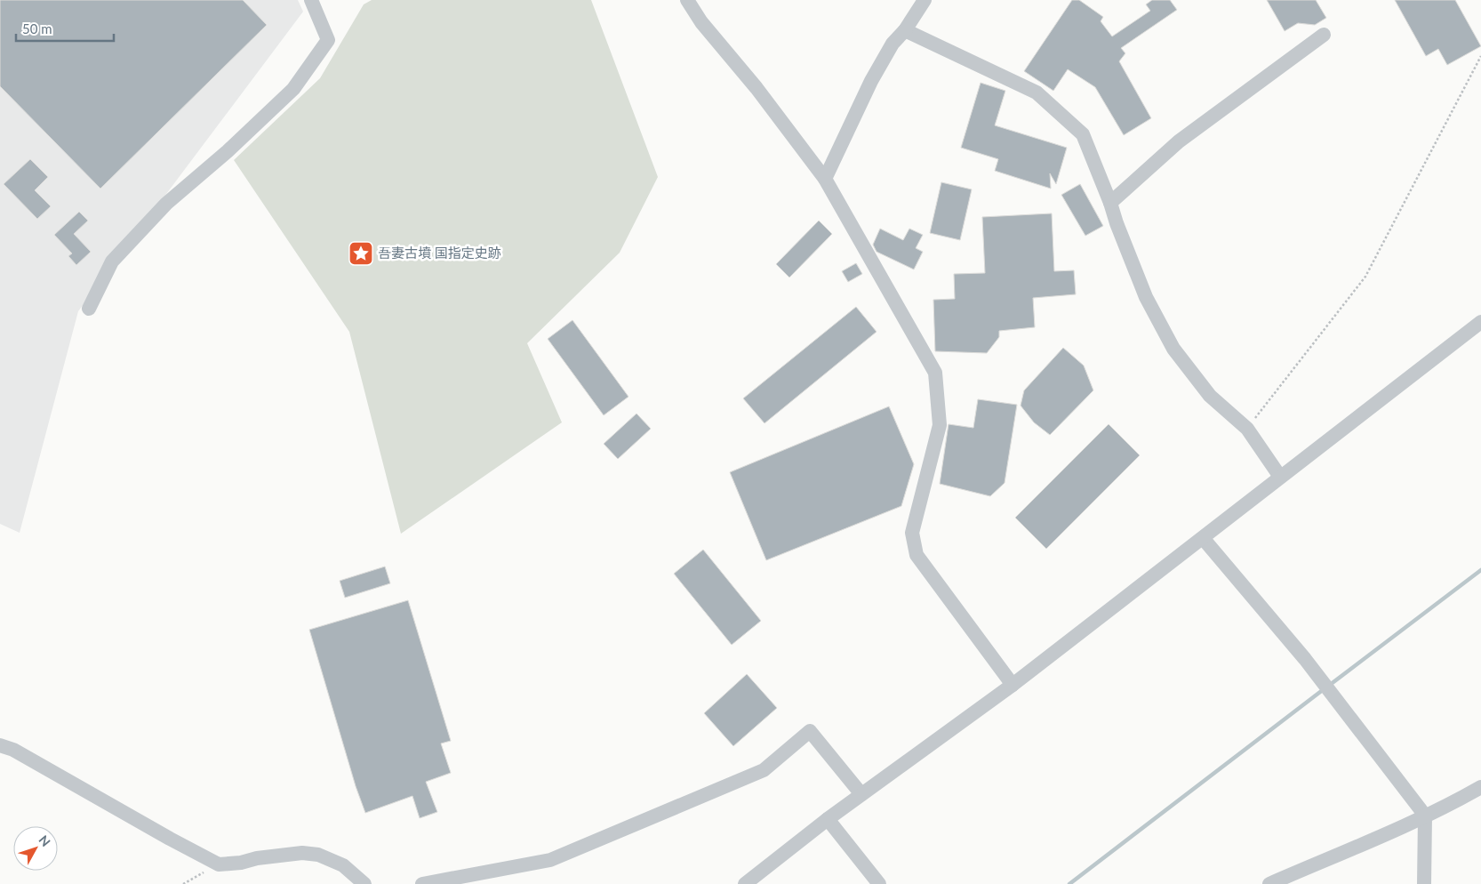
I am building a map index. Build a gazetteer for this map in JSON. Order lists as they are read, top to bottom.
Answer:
{
  "places": {
    "place": ["吾妻古墳 国指定史跡"]
  },
  "scale_bar": "50 m",
  "north": "top right"
}
